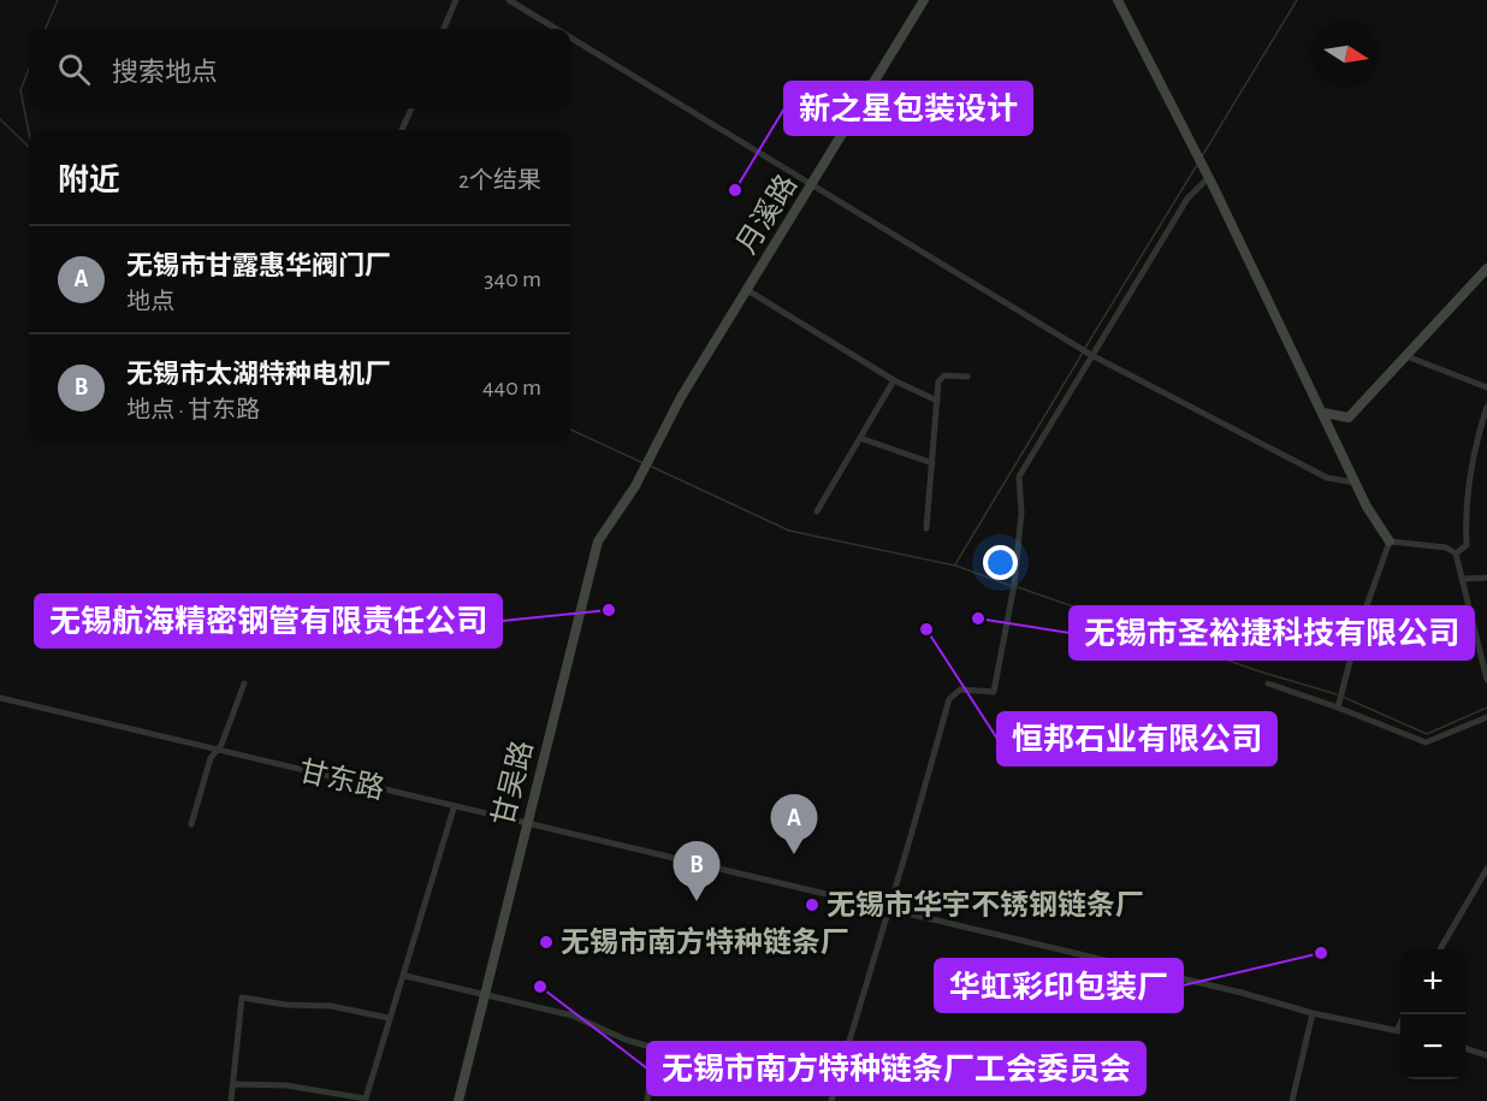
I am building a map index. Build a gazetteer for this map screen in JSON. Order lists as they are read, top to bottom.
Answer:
{
  "streets": {
    "street": ["月溪路", "甘东路", "甘吴路"]
  },
  "crossings": [
    ["月溪路", "甘吴路"],
    ["甘东路", "甘吴路"]
  ],
  "places": [
    "新之星包装设计",
    "无锡航海精密钢管有限责任公司",
    "无锡市圣裕捷科技有限公司",
    "恒邦石业有限公司",
    "无锡市华宇不锈钢链条厂",
    "无锡市南方特种链条厂",
    "华虹彩印包装厂",
    "无锡市南方特种链条厂工会委员会"
  ],
  "north": "right",
  "page": {
    "search": "搜索地点",
    "heading": ["附近", "2个结果"],
    "list": [
      {
        "mark": "A",
        "name": "无锡市甘露惠华阀门厂",
        "note": "地点",
        "value": "340 m"
      },
      {
        "mark": "B",
        "name": "无锡市太湖特种电机厂",
        "note": "地点 · 甘东路",
        "value": "440 m"
      }
    ],
    "pins": ["A", "B"],
    "map_buttons": ["+", "−"]
  }
}
